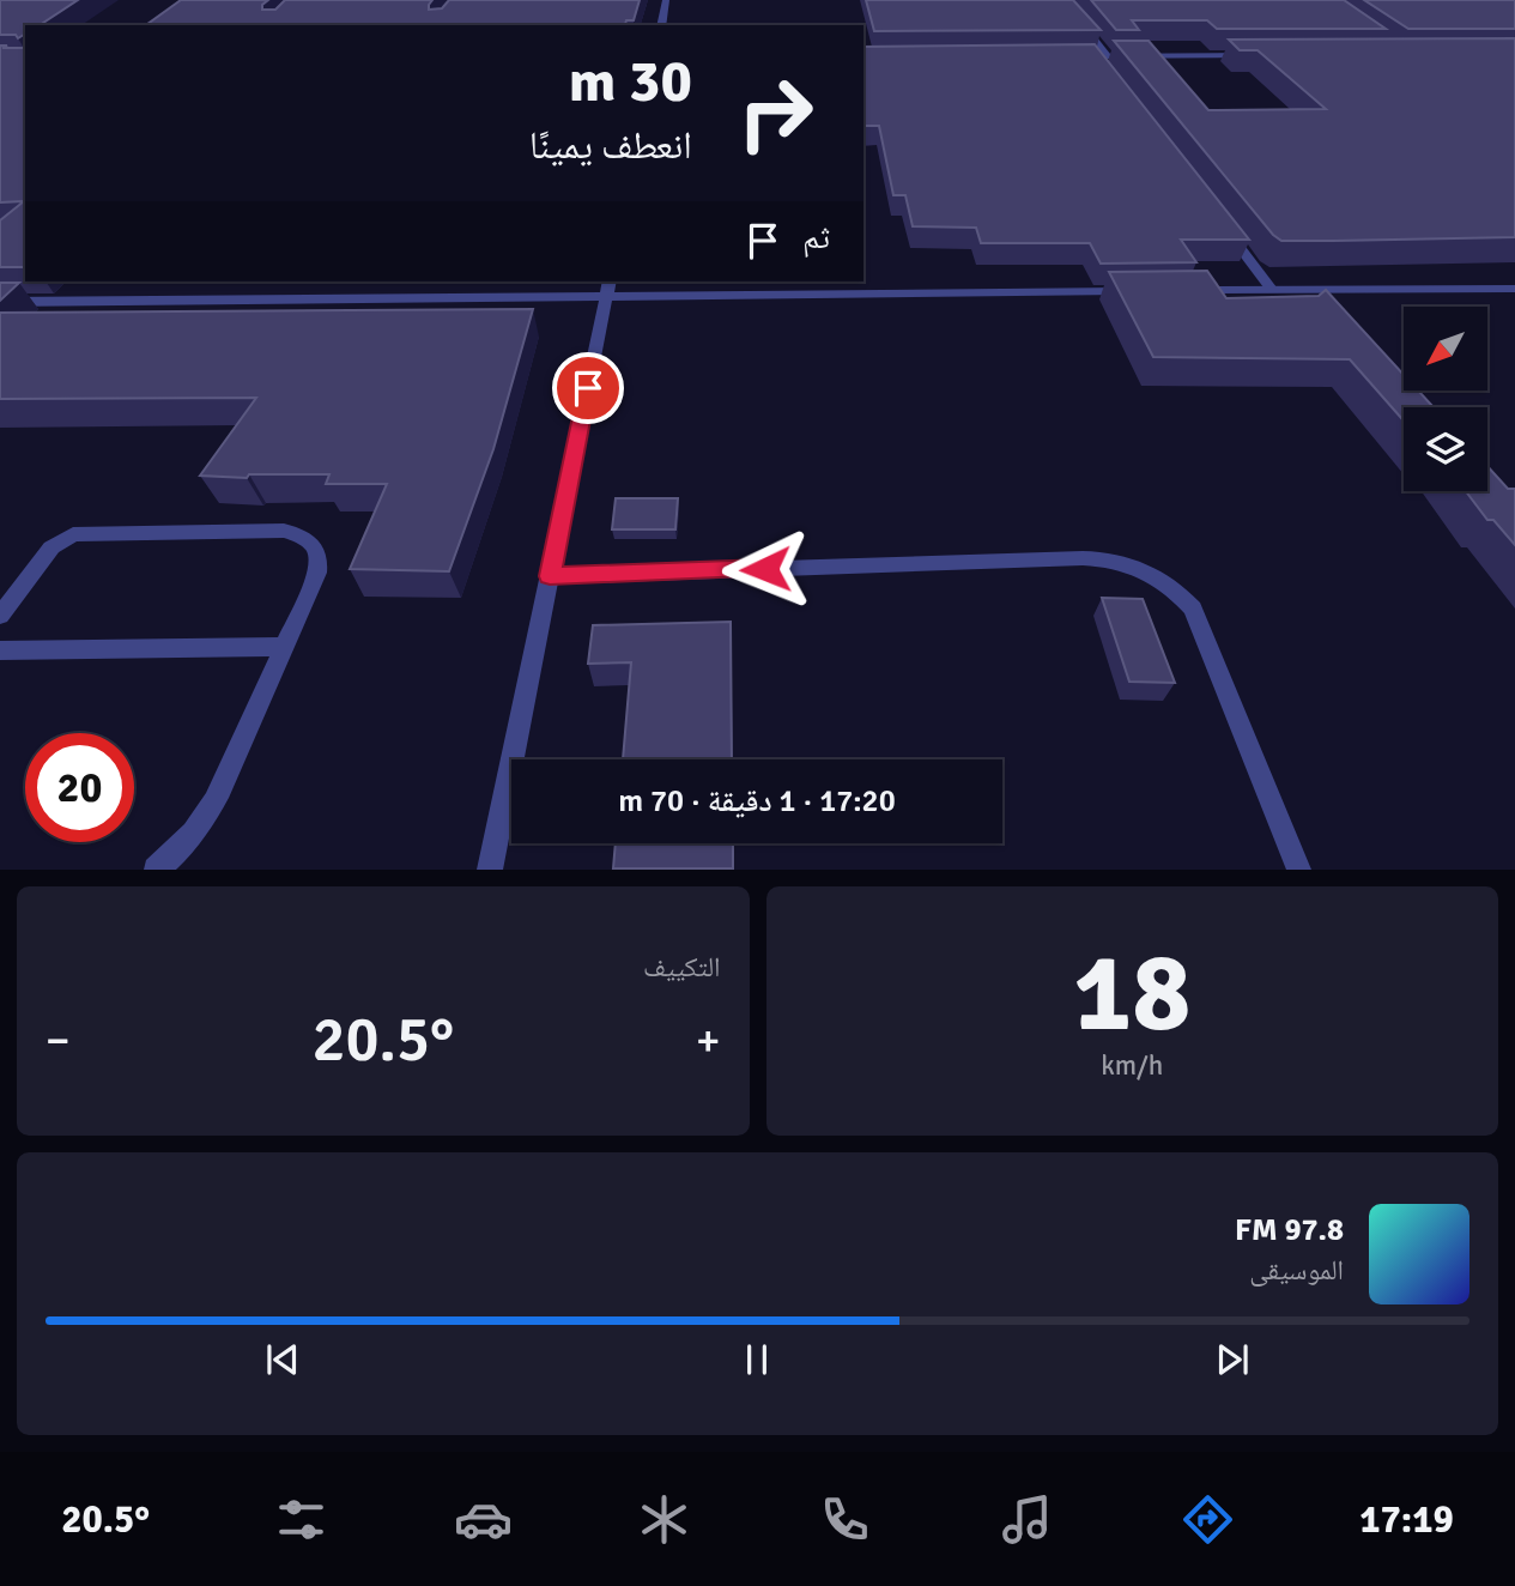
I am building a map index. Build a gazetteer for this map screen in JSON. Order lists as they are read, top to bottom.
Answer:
{
  "north": "bottom left",
  "page": {
    "turn": ["30 m", "انعطف يمينًا"],
    "then": "ثم",
    "limit": "20",
    "trip": "17:20 · 1 دقيقة · 70 m",
    "tile": [
      ["18", "km/h"],
      "التكييف"
    ],
    "heat": ["−", "20.5°", "+"],
    "song": ["97.8 FM", "الموسيقى"],
    "tabs": ["17:19", "20.5°"]
  }
}
